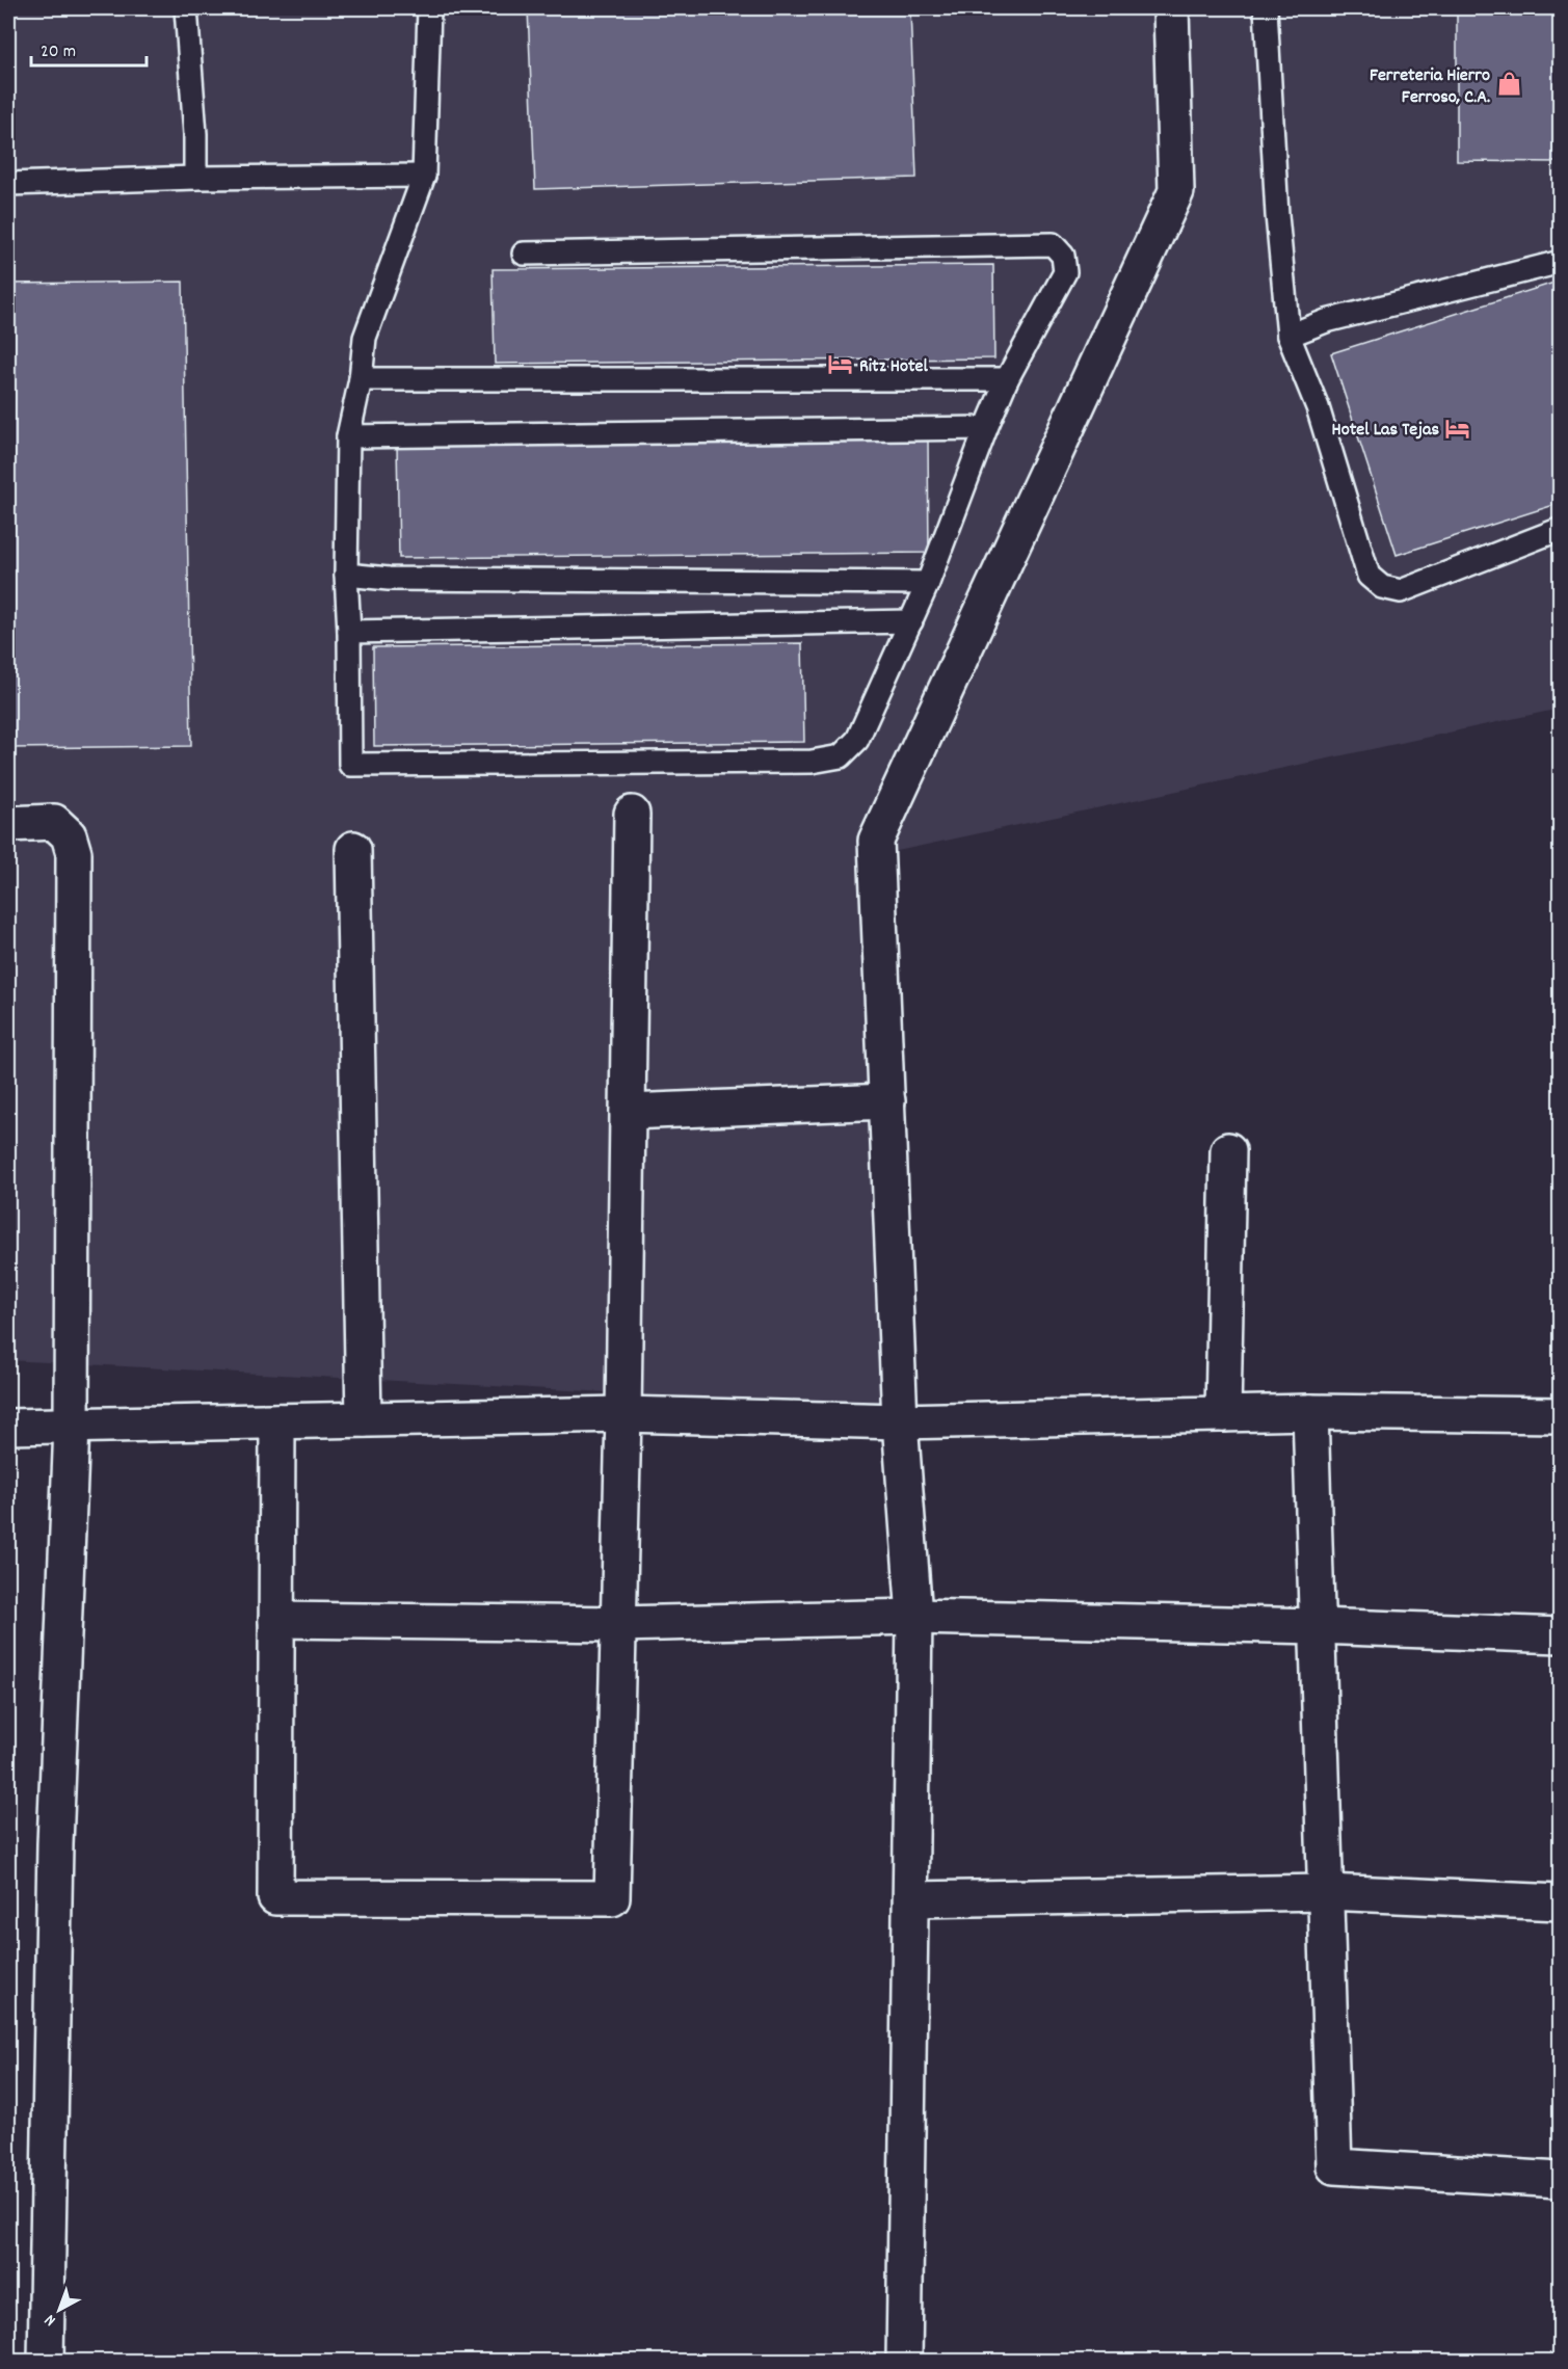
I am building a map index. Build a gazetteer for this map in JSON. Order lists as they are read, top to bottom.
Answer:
{
  "places": {
    "shop": ["Ferreteria Hierro Ferroso, C.A."],
    "hotel": ["Ritz Hotel", "Hotel Las Tejas"]
  },
  "scale_bar": "20 m",
  "north": "bottom left"
}
